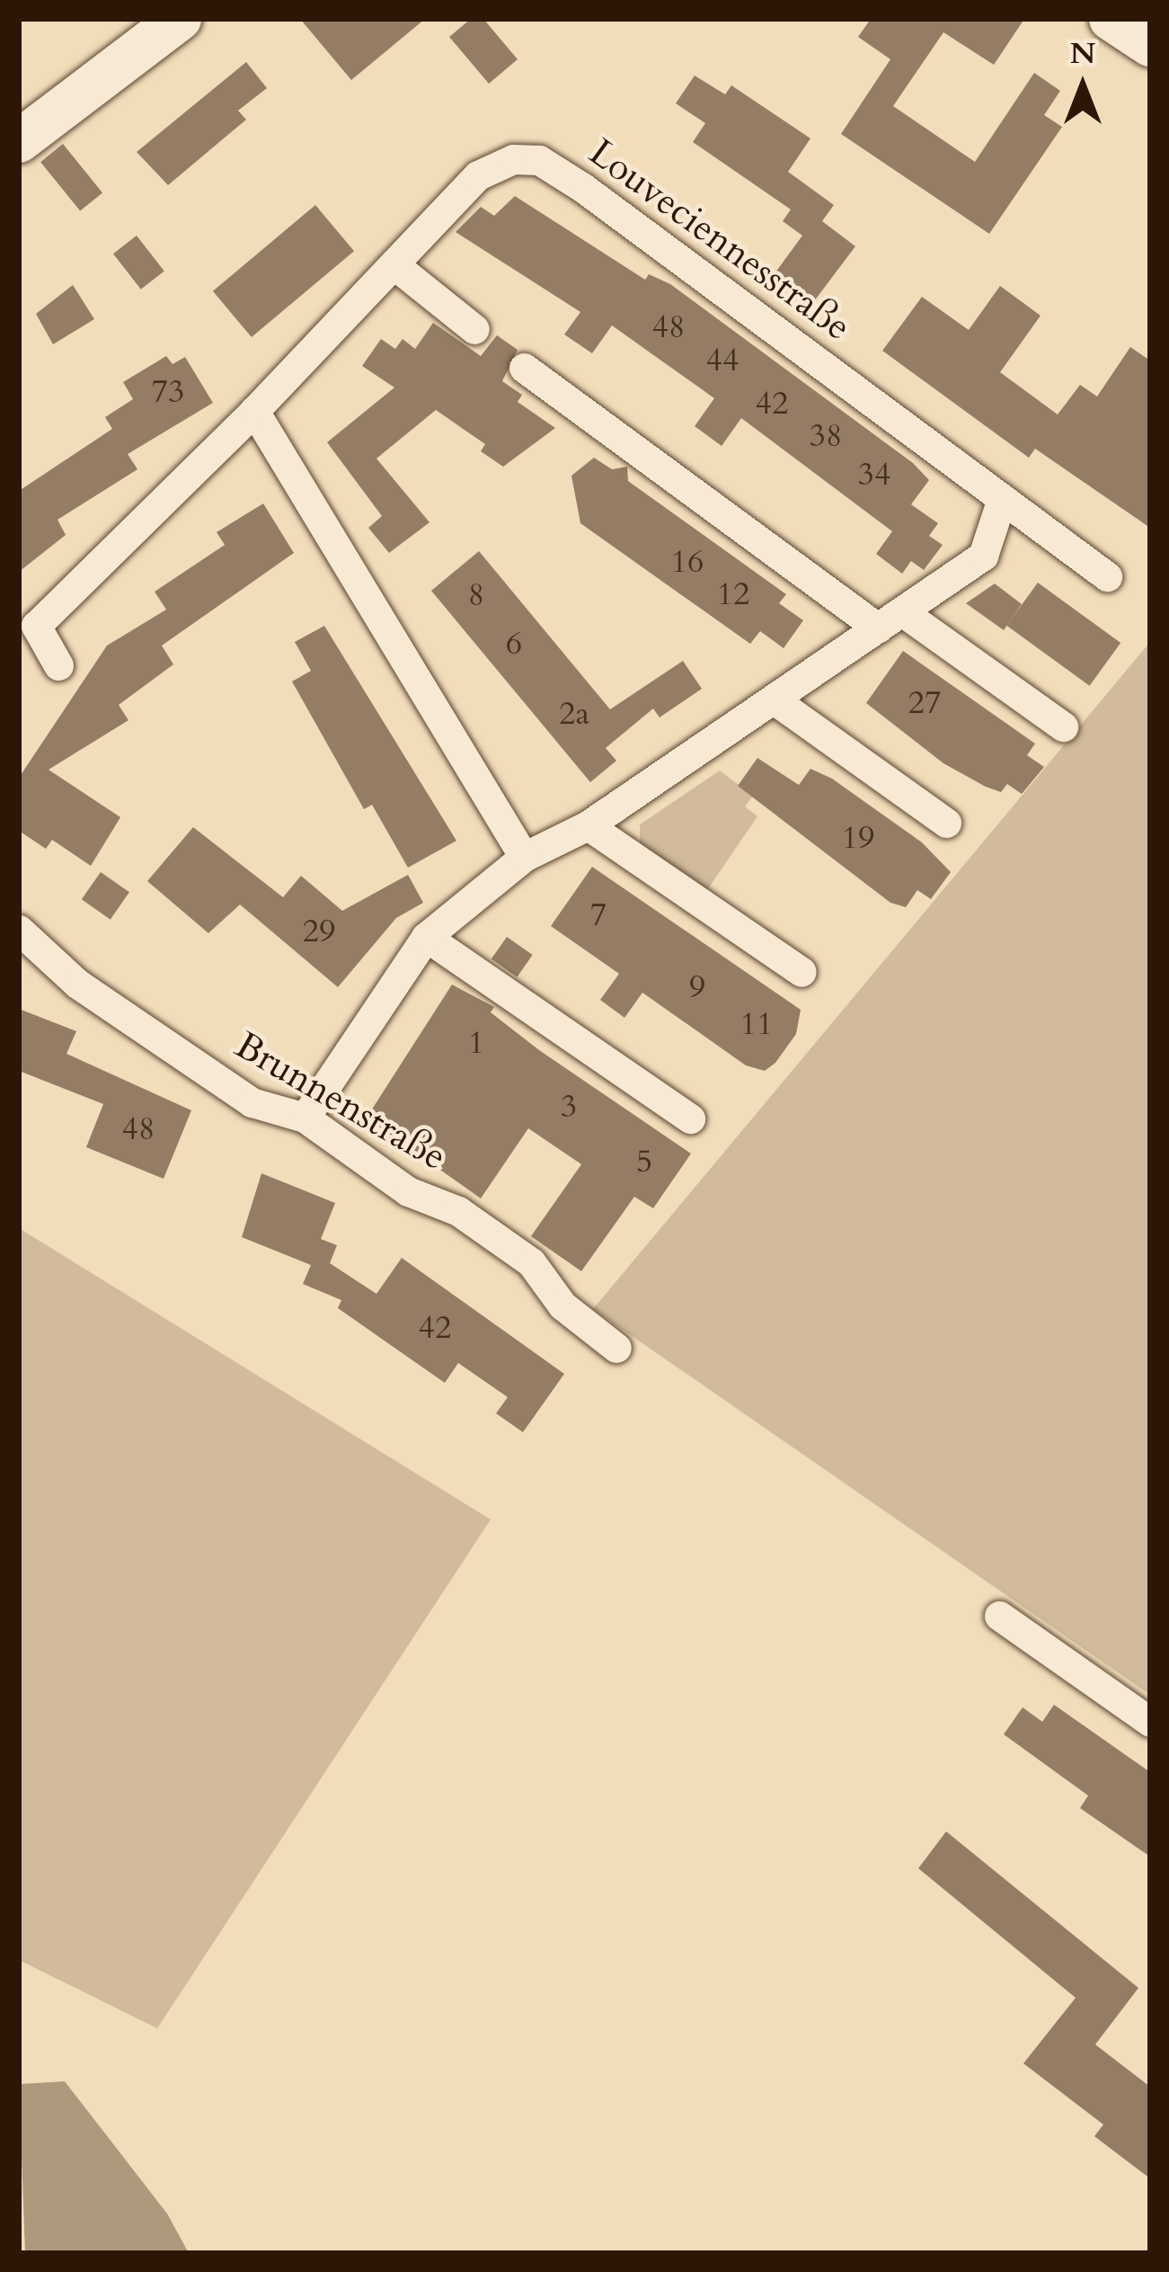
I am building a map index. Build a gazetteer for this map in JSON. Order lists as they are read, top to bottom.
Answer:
{
  "streets": {
    "street": ["Louveciennesstraße", "Brunnenstraße"]
  },
  "house_numbers": [
    "48",
    "44",
    "73",
    "42",
    "38",
    "34",
    "16",
    "12",
    "8",
    "6",
    "27",
    "2a",
    "19",
    "7",
    "29",
    "9",
    "11",
    "1",
    "3",
    "48",
    "5",
    "42"
  ],
  "north": "top"
}
